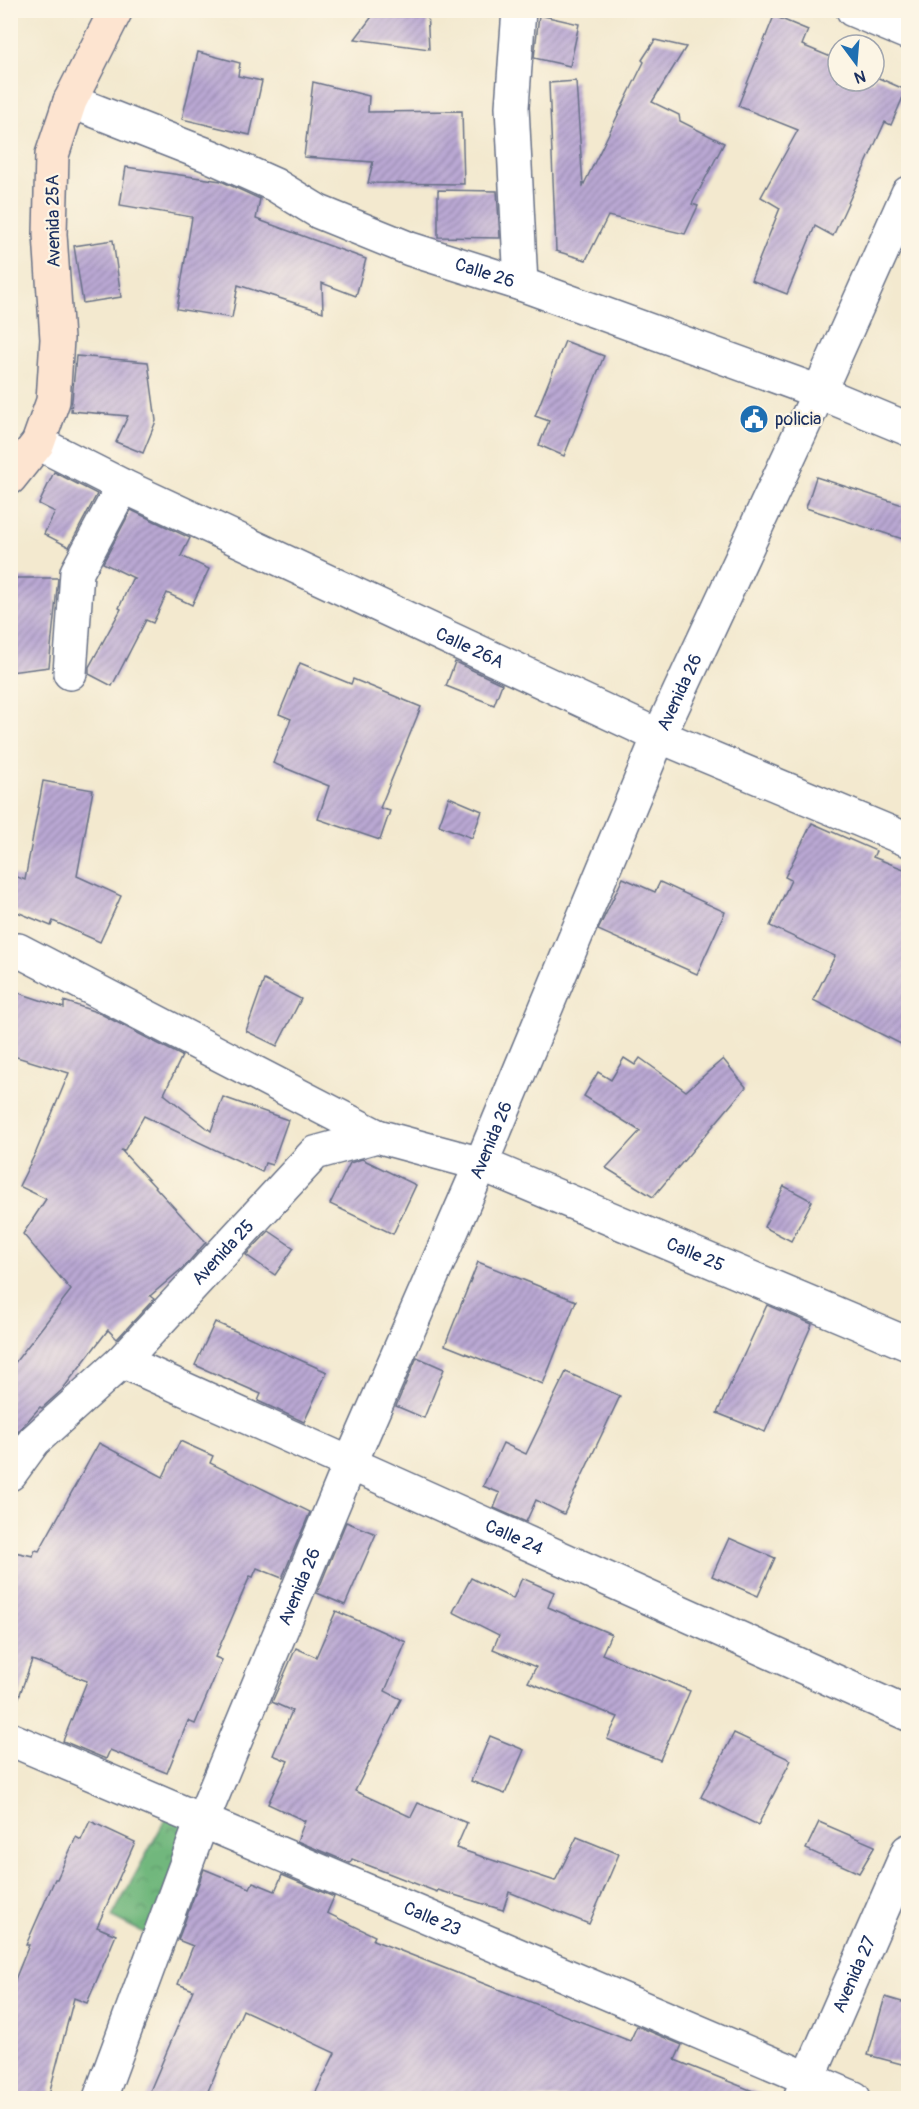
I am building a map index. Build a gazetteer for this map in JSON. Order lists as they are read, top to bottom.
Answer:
{
  "streets": {
    "main road": ["Avenida 25A"],
    "street": [
      "Calle 26",
      "Calle 26A",
      "Avenida 26",
      "Avenida 25",
      "Calle 25",
      "Calle 24",
      "Calle 23",
      "Avenida 27"
    ]
  },
  "crossings": [
    ["Avenida 25A", "Calle 26"],
    ["Avenida 25A", "Calle 26A"],
    ["Calle 26", "Avenida 26"],
    ["Calle 26A", "Avenida 26"],
    ["Avenida 26", "Calle 25"],
    ["Avenida 26", "Calle 24"],
    ["Avenida 26", "Calle 23"],
    ["Avenida 25", "Calle 24"],
    ["Calle 23", "Avenida 27"]
  ],
  "places": {
    "public building": ["policia"]
  },
  "north": "bottom"
}
